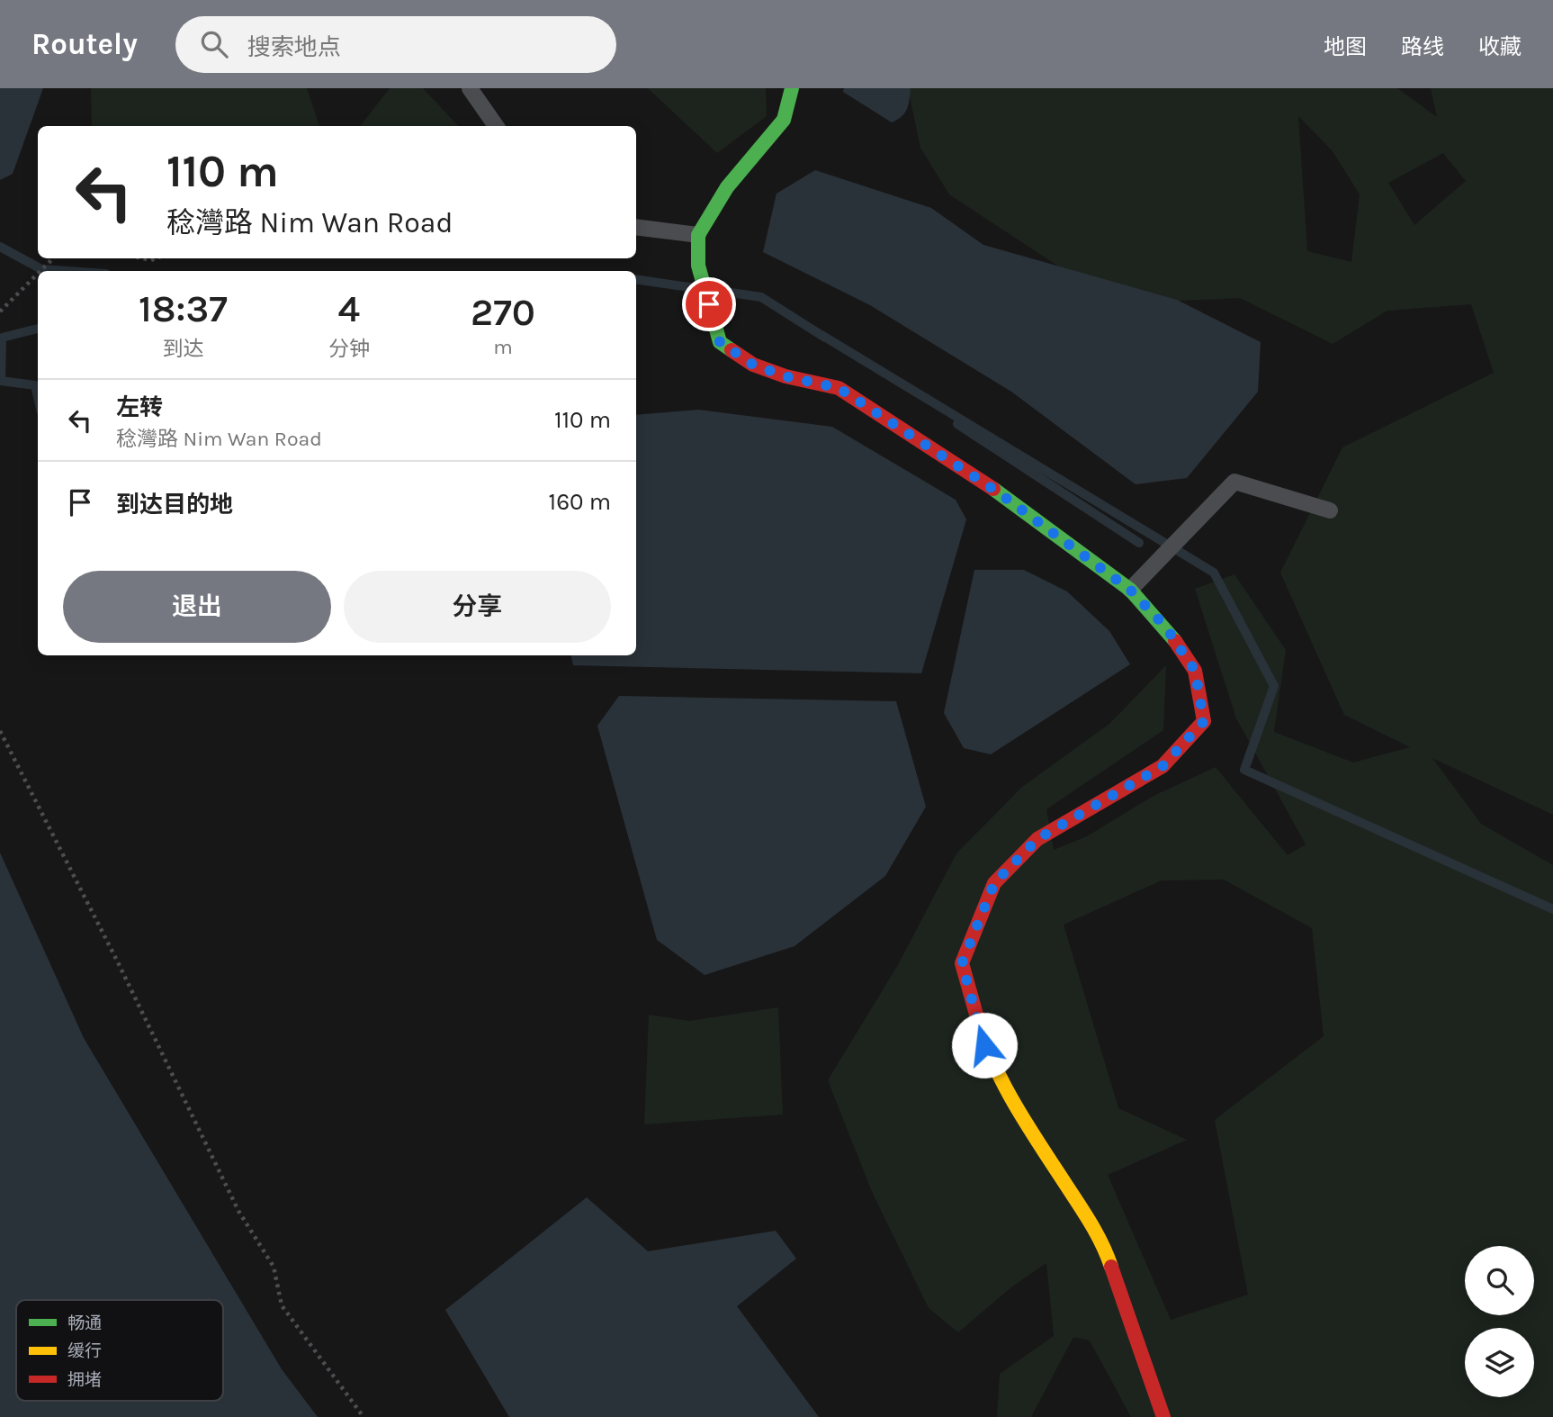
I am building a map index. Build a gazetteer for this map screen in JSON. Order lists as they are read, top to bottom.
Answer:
{
  "legend": ["畅通", "缓行", "拥堵"],
  "page": {
    "header": "Routely",
    "search": "搜索地点",
    "nav": ["地图", "路线", "收藏"],
    "turn": ["110 m", "稔灣路 Nim Wan Road"],
    "eta": [
      "18:37",
      "到达",
      "4",
      "分钟",
      "270",
      "m"
    ],
    "list": [
      {
        "name": "左转",
        "note": "稔灣路 Nim Wan Road",
        "value": "110 m"
      },
      {
        "name": "到达目的地",
        "value": "160 m"
      }
    ],
    "buttons": ["退出", "分享"]
  }
}
